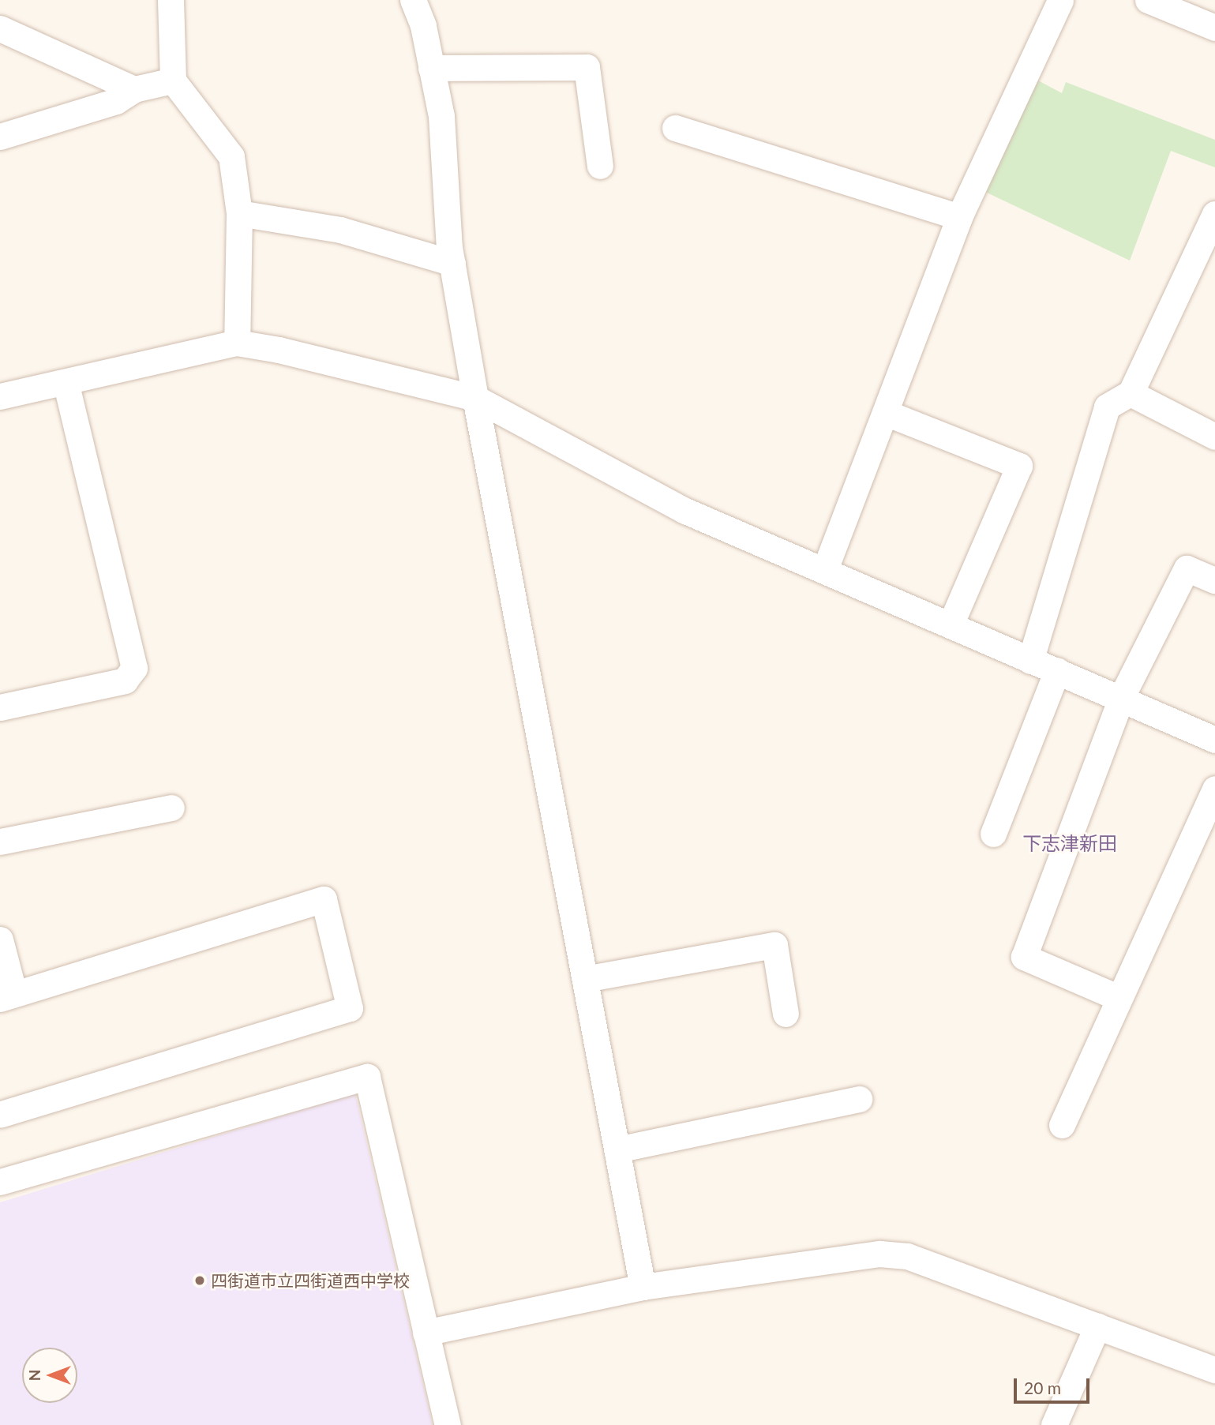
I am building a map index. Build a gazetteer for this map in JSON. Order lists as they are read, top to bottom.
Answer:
{
  "districts": ["下志津新田"],
  "places": ["四街道市立四街道西中学校"],
  "scale_bar": "20 m",
  "north": "left"
}
